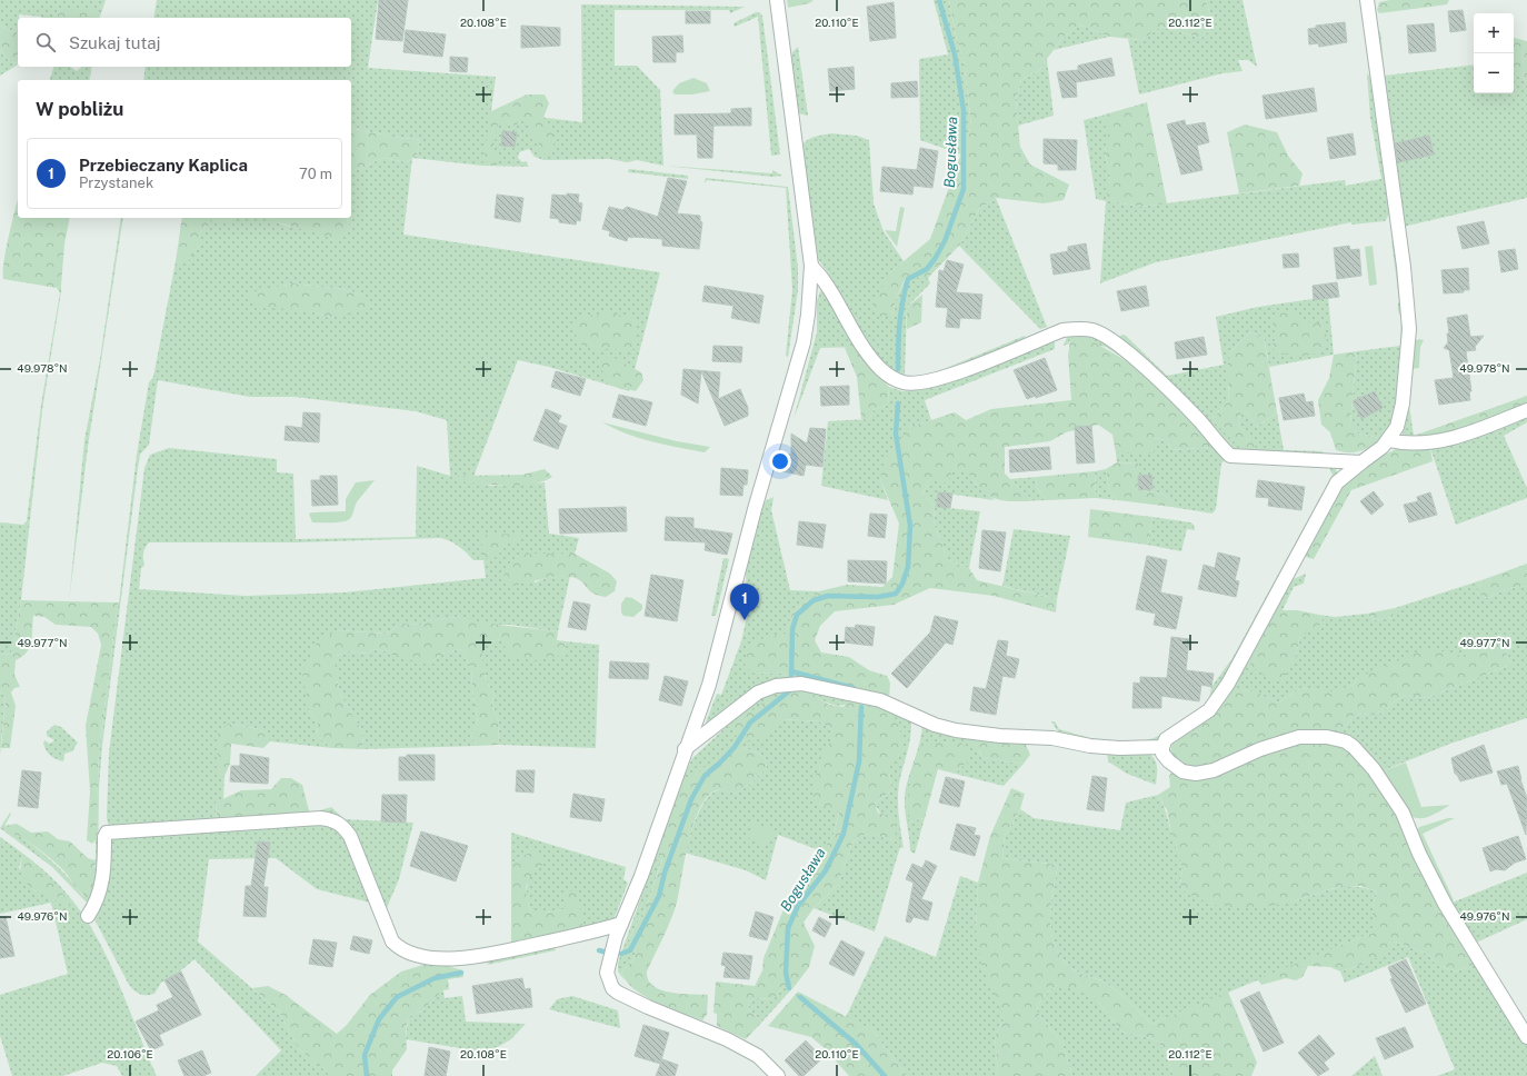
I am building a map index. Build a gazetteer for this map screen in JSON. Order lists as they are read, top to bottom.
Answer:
{
  "water": ["Bogusława"],
  "page": {
    "map_buttons": ["+", "−"],
    "search": "Szukaj tutaj",
    "heading": "W pobliżu",
    "list": [
      {
        "mark": "1",
        "name": "Przebieczany Kaplica",
        "note": "Przystanek",
        "value": "70 m"
      }
    ],
    "pins": "1"
  },
  "coordinates": [
    "20.108°E",
    "20.110°E",
    "20.112°E",
    "49.978°N",
    "49.977°N",
    "49.976°N",
    "20.106°E"
  ]
}
